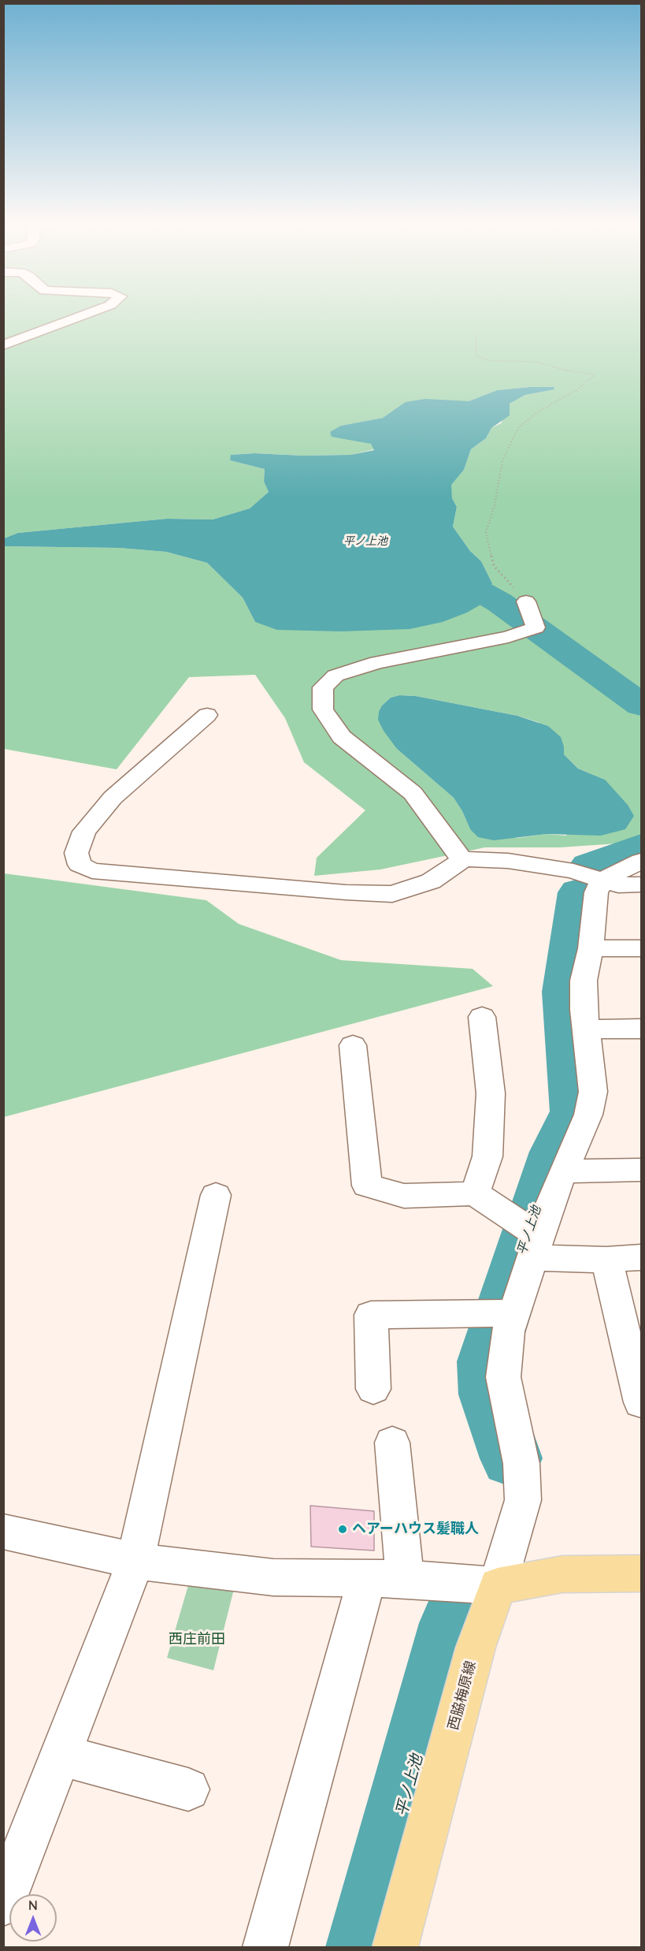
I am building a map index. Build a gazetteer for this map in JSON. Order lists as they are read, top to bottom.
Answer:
{
  "streets": {
    "main road": ["西脇梅原線"]
  },
  "water": ["平ノ上池"],
  "parks": ["西庄前田"],
  "places": ["ヘアーハウス髪職人"],
  "north": "top"
}
